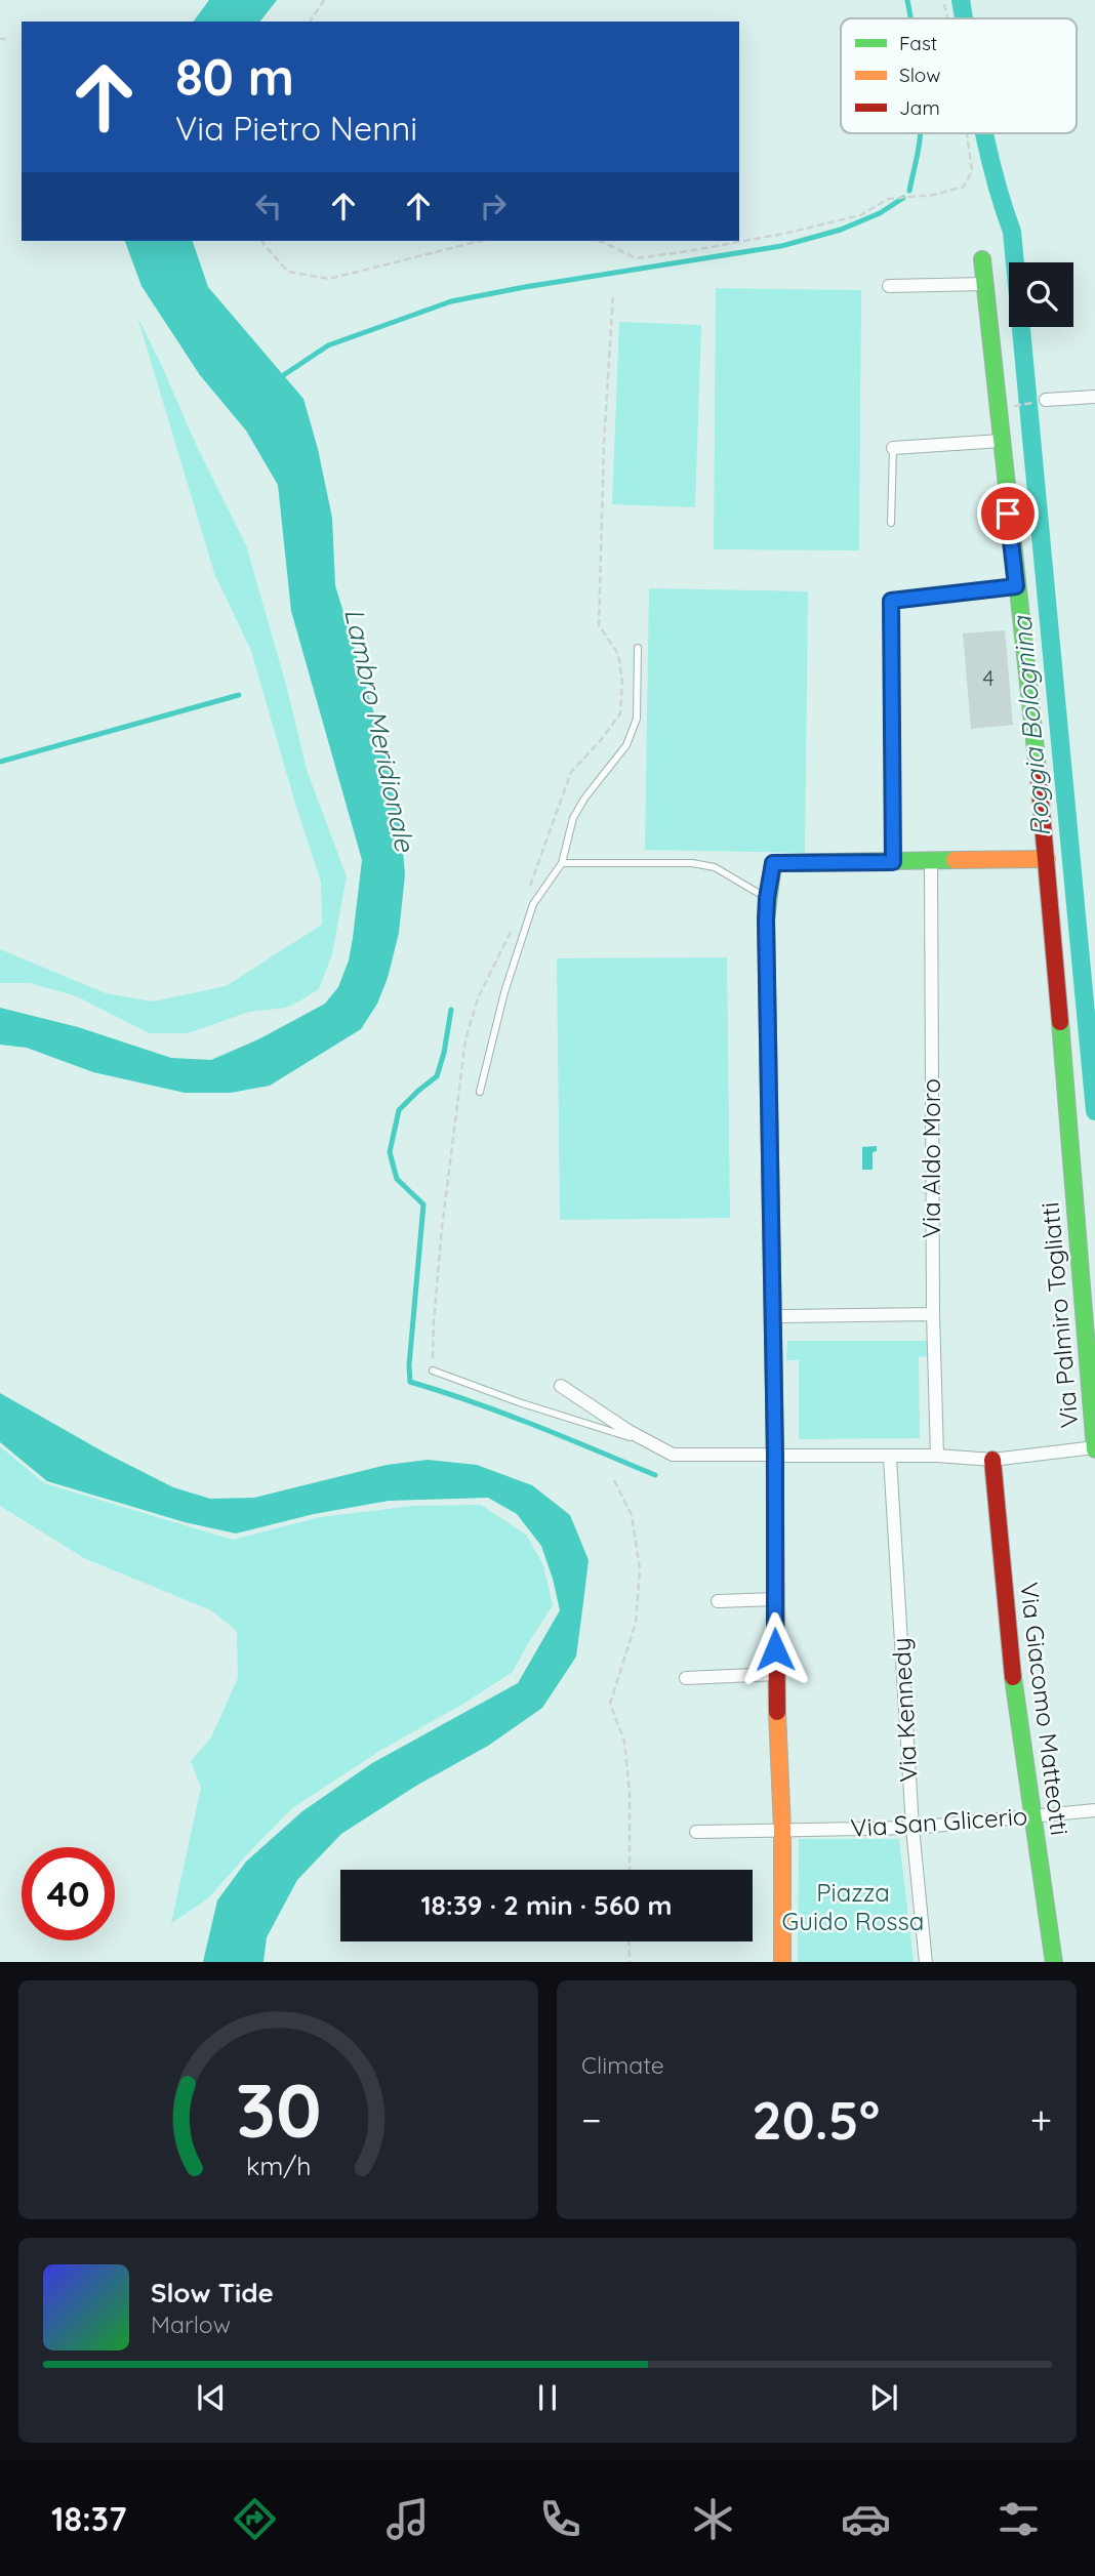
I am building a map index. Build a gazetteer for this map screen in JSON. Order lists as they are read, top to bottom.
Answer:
{
  "streets": {
    "street": [
      "Via Aldo Moro",
      "Via Palmiro Togliatti",
      "Via Giacomo Matteotti",
      "Via Kennedy",
      "Via San Glicerio"
    ]
  },
  "crossings": [
    ["Via Aldo Moro", "Via Palmiro Togliatti"],
    ["Via Palmiro Togliatti", "Via Giacomo Matteotti"],
    ["Via Palmiro Togliatti", "Via Kennedy"],
    ["Via Giacomo Matteotti", "Via San Glicerio"],
    ["Via Kennedy", "Via San Glicerio"]
  ],
  "water": ["Roggia Bolognina", "Lambro Meridionale"],
  "parks": ["Piazza Guido Rossa"],
  "house_numbers": ["4"],
  "legend": ["Fast", "Slow", "Jam"],
  "page": {
    "turn": ["80 m", "Via Pietro Nenni"],
    "limit": "40",
    "trip": "18:39 · 2 min · 560 m",
    "tile": "Climate",
    "heat": ["−", "20.5°", "+"],
    "song": ["Slow Tide", "Marlow"],
    "tabs": "18:37",
    "gauge": ["30", "km/h"]
  }
}
